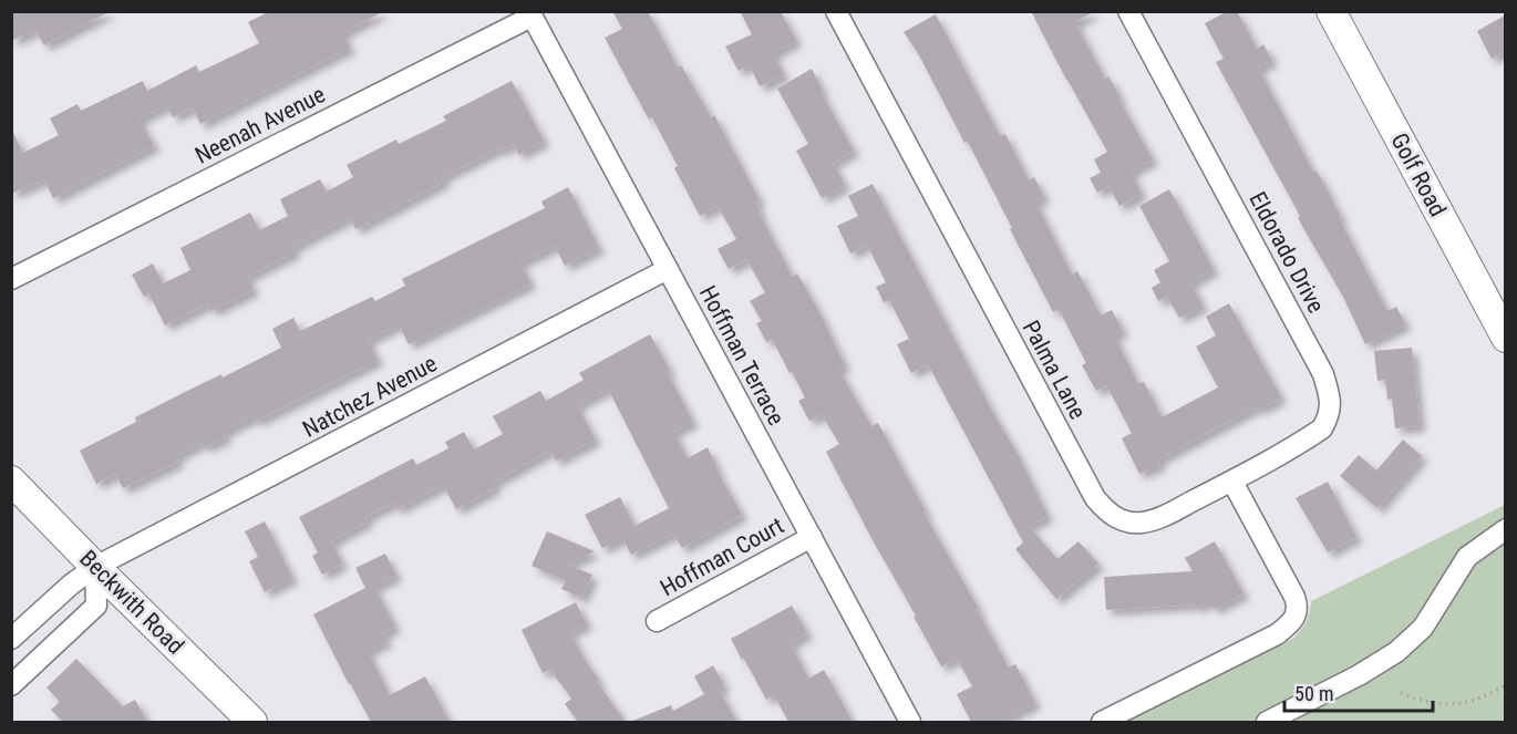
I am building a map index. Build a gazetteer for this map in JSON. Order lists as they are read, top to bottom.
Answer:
{
  "streets": {
    "main road": ["Golf Road", "Beckwith Road"],
    "street": [
      "Neenah Avenue",
      "Eldorado Drive",
      "Hoffman Terrace",
      "Palma Lane",
      "Natchez Avenue",
      "Hoffman Court"
    ]
  },
  "crossings": [
    ["Neenah Avenue", "Hoffman Terrace"],
    ["Eldorado Drive", "Palma Lane"],
    ["Hoffman Terrace", "Natchez Avenue"],
    ["Hoffman Terrace", "Hoffman Court"],
    ["Natchez Avenue", "Beckwith Road"]
  ],
  "scale_bar": "50 m"
}
